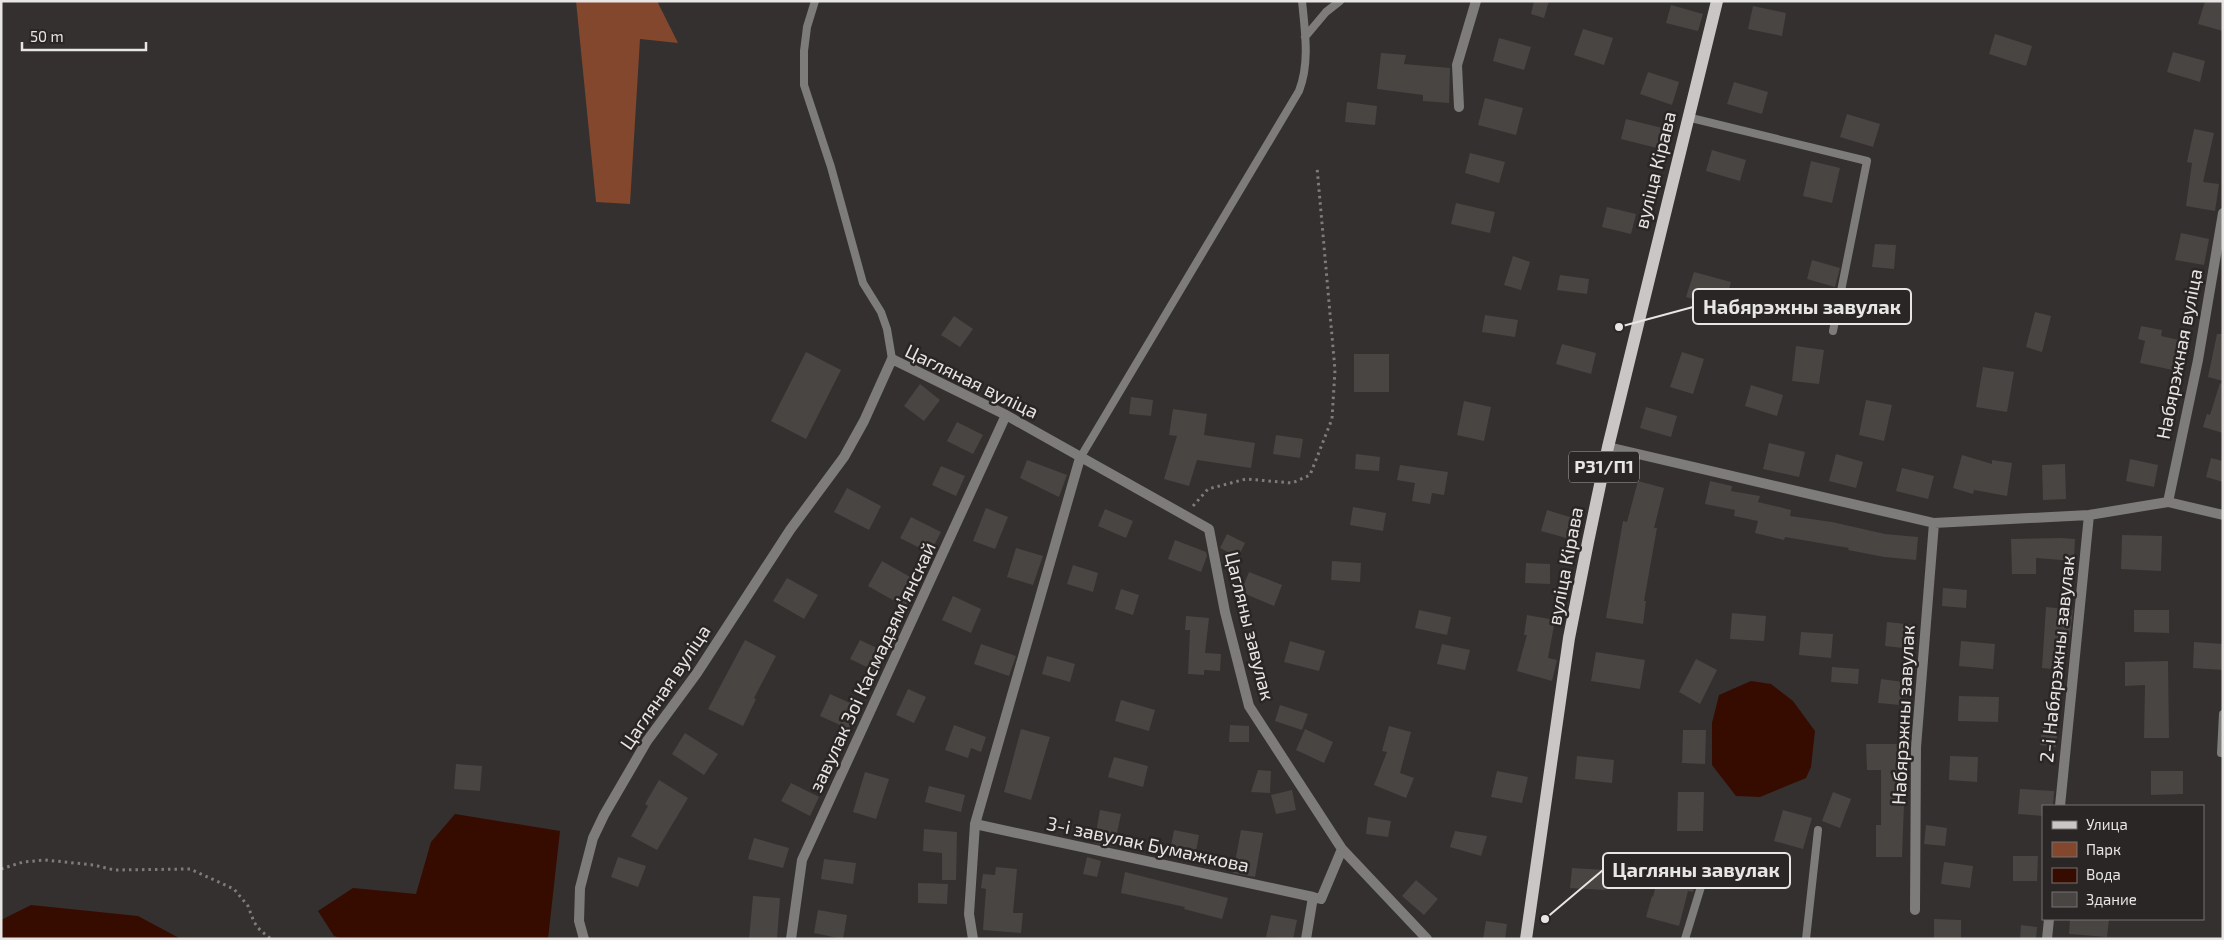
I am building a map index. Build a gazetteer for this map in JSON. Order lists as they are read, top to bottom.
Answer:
{
  "streets": {
    "main road": ["вуліца Кірава", "Р31/П1"],
    "street": [
      "Набярэжная вуліца",
      "Цагляная вуліца",
      "Цагляны завулак",
      "2-і Набярэжны завулак",
      "завулак Зоі Касмадзямʼянскай",
      "Набярэжны завулак",
      "3-і завулак Бумажкова"
    ]
  },
  "crossings": [
    ["Цагляная вуліца", "Цагляны завулак"],
    ["Цагляная вуліца", "завулак Зоі Касмадзямʼянскай"]
  ],
  "places": ["Набярэжны завулак", "Цагляны завулак"],
  "legend": [
    "Улица",
    "Парк",
    "Вода",
    "Здание"
  ],
  "scale_bar": "50 m"
}
